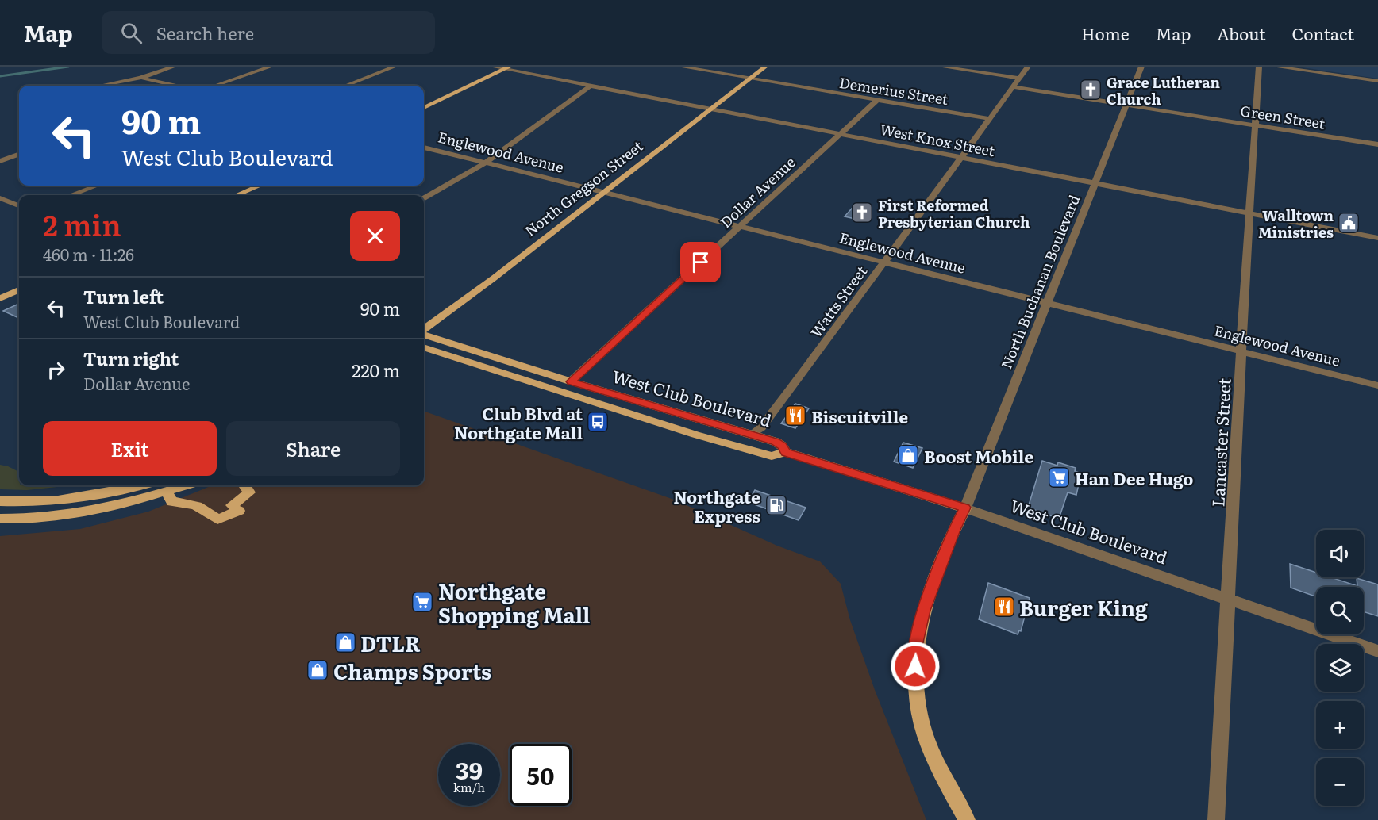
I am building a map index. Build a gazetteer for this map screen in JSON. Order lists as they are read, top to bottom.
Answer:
{
  "streets": {
    "main road": ["North Gregson Street", "West Club Boulevard"],
    "street": [
      "Demerius Street",
      "Green Street",
      "West Knox Street",
      "Englewood Avenue",
      "Dollar Avenue",
      "North Buchanan Boulevard",
      "Watts Street",
      "Lancaster Street"
    ]
  },
  "crossings": [
    ["Demerius Street", "North Gregson Street"],
    ["Demerius Street", "Dollar Avenue"],
    ["Demerius Street", "Watts Street"],
    ["Green Street", "North Buchanan Boulevard"],
    ["Green Street", "Watts Street"],
    ["Green Street", "Lancaster Street"],
    ["West Knox Street", "North Gregson Street"],
    ["West Knox Street", "Dollar Avenue"],
    ["West Knox Street", "North Buchanan Boulevard"],
    ["West Knox Street", "Watts Street"],
    ["West Knox Street", "Lancaster Street"],
    ["Englewood Avenue", "North Gregson Street"],
    ["Englewood Avenue", "Dollar Avenue"],
    ["Englewood Avenue", "North Buchanan Boulevard"],
    ["Englewood Avenue", "Watts Street"],
    ["Englewood Avenue", "Lancaster Street"],
    ["Dollar Avenue", "West Club Boulevard"],
    ["North Buchanan Boulevard", "West Club Boulevard"],
    ["Watts Street", "West Club Boulevard"],
    ["West Club Boulevard", "Lancaster Street"]
  ],
  "places": {
    "church": ["Grace Lutheran Church", "First Reformed Presbyterian Church"],
    "public building": ["Walltown Ministries"],
    "restaurant": ["Biscuitville", "Burger King"],
    "bus stop": ["Club Blvd at Northgate Mall"],
    "shop": ["Boost Mobile", "DTLR", "Champs Sports"],
    "supermarket": ["Han Dee Hugo", "Northgate Shopping Mall"],
    "fuel station": ["Northgate Express"]
  },
  "page": {
    "header": "Map",
    "search": "Search here",
    "nav": [
      "Home",
      "Map",
      "About",
      "Contact"
    ],
    "turn": ["90 m", "West Club Boulevard"],
    "heading": ["2 min", "460 m · 11:26"],
    "list": [
      {
        "name": "Turn left",
        "note": "West Club Boulevard",
        "value": "90 m"
      },
      {
        "name": "Turn right",
        "note": "Dollar Avenue",
        "value": "220 m"
      }
    ],
    "buttons": ["Exit", "Share"],
    "map_buttons": ["+", "−"],
    "speed": "39 km/h",
    "limit": "50"
  }
}
